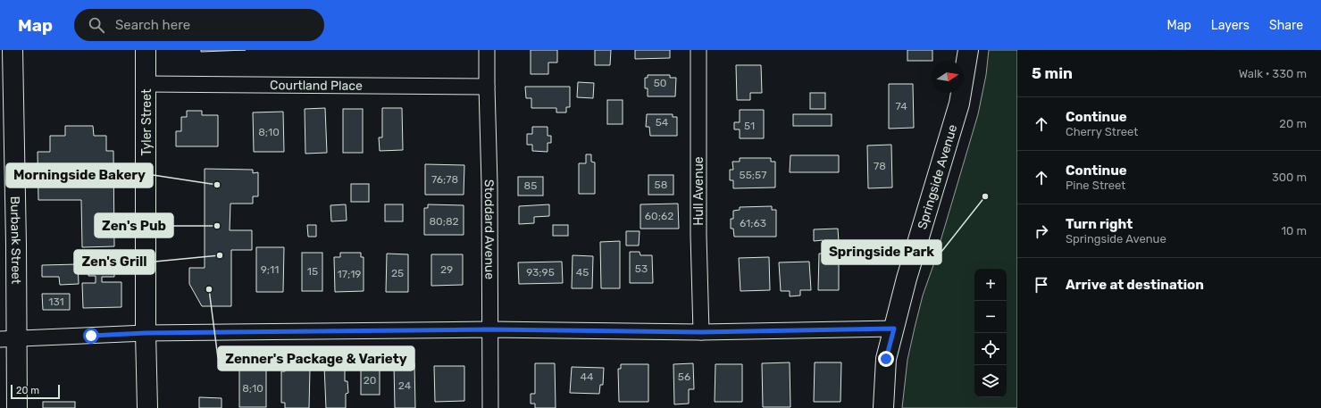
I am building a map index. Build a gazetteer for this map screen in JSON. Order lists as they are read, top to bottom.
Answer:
{
  "streets": {
    "street": [
      "Courtland Place",
      "Tyler Street",
      "Springside Avenue",
      "Hull Avenue",
      "Stoddard Avenue",
      "Burbank Street"
    ]
  },
  "crossings": [
    ["Courtland Place", "Tyler Street"],
    ["Courtland Place", "Stoddard Avenue"]
  ],
  "places": [
    "Morningside Bakery",
    "Springside Park",
    "Zen's Pub",
    "Zen's Grill",
    "Zenner's Package & Variety"
  ],
  "house_numbers": [
    "50",
    "74",
    "54",
    "51",
    "8;10",
    "78",
    "55;57",
    "76;78",
    "58",
    "85",
    "60;62",
    "80;82",
    "61;63",
    "53",
    "9;11",
    "29",
    "15",
    "93;95",
    "45",
    "25",
    "17;19",
    "131",
    "44",
    "56",
    "20",
    "24",
    "8;10"
  ],
  "scale_bar": "20 m",
  "north": "right",
  "page": {
    "header": "Map",
    "search": "Search here",
    "nav": ["Map", "Layers", "Share"],
    "heading": ["5 min", "Walk · 330 m"],
    "list": [
      ["Continue", "Cherry Street", "20 m"],
      ["Continue", "Pine Street", "300 m"],
      ["Turn right", "Springside Avenue", "10 m"],
      "Arrive at destination"
    ],
    "map_buttons": ["+", "−"],
    "scale": "20 m"
  }
}
